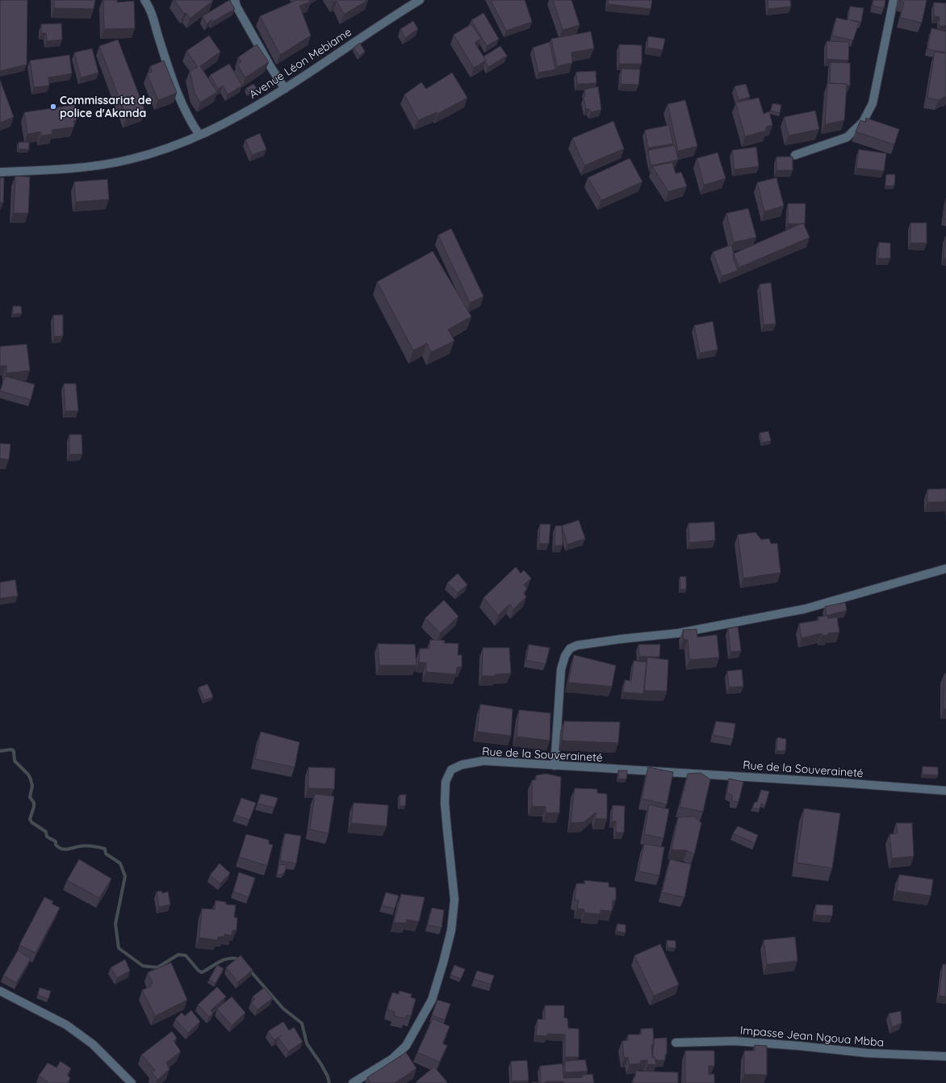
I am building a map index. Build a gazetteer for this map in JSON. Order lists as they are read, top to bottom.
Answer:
{
  "streets": {
    "street": ["Avenue Léon Mebiame", "Rue de la Souveraineté", "Impasse Jean Ngoua Mbba"]
  },
  "places": ["Commissariat de police d'Akanda"]
}
